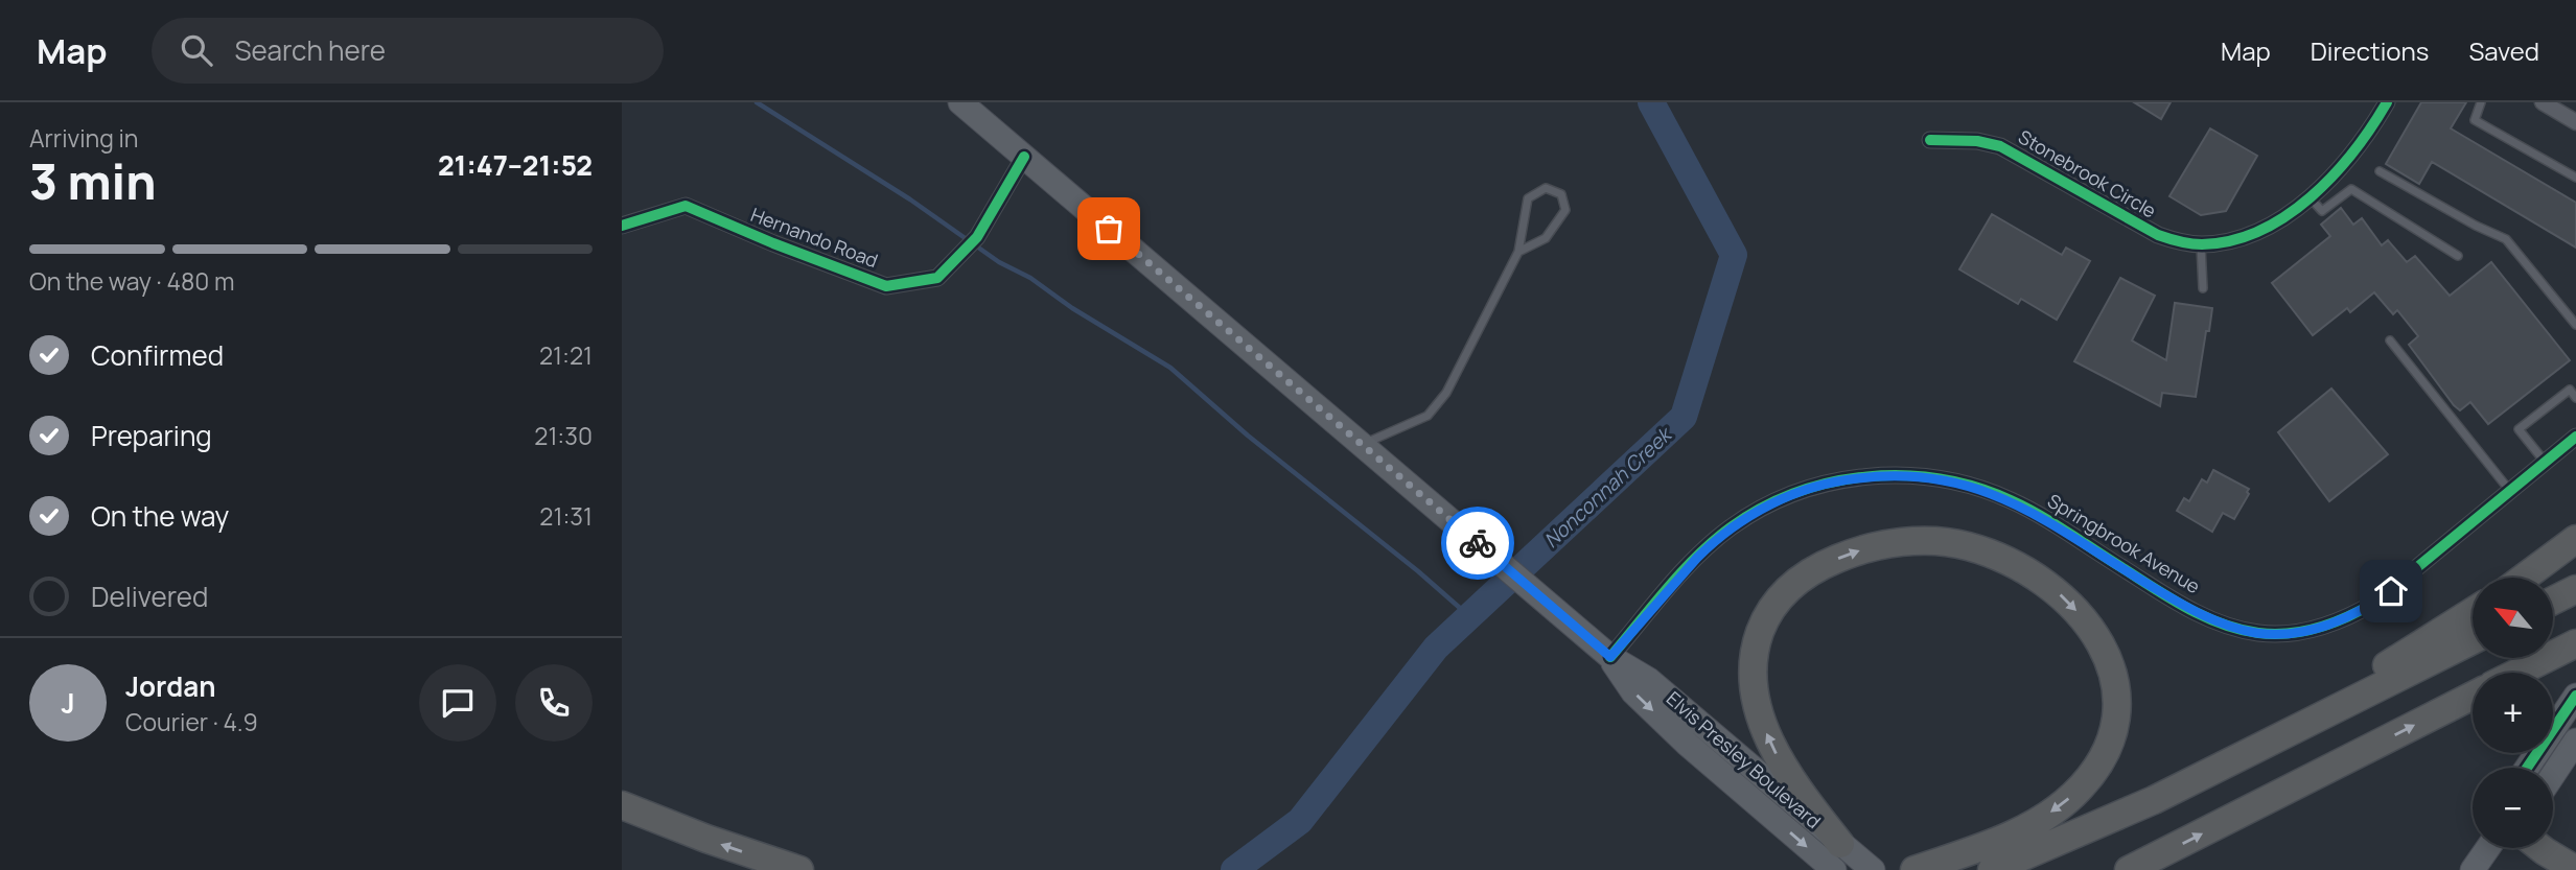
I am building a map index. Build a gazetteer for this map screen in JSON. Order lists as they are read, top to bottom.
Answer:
{
  "streets": {
    "main road": ["Elvis Presley Boulevard"],
    "street": ["Stonebrook Circle", "Hernando Road", "Springbrook Avenue"]
  },
  "crossings": [
    ["Hernando Road", "Elvis Presley Boulevard"],
    ["Springbrook Avenue", "Elvis Presley Boulevard"]
  ],
  "water": ["Nonconnah Creek"],
  "north": "top left",
  "page": {
    "header": "Map",
    "search": "Search here",
    "nav": ["Map", "Directions", "Saved"],
    "heading": ["3 min", "Arriving in", "21:47–21:52"],
    "panel": ["Jordan", "Courier · 4.9"],
    "bar": "On the way · 480 m",
    "list": [
      ["Confirmed", "21:21"],
      ["Preparing", "21:30"],
      ["On the way", "21:31"],
      "Delivered"
    ],
    "map_buttons": ["+", "−"],
    "round": "J"
  }
}
